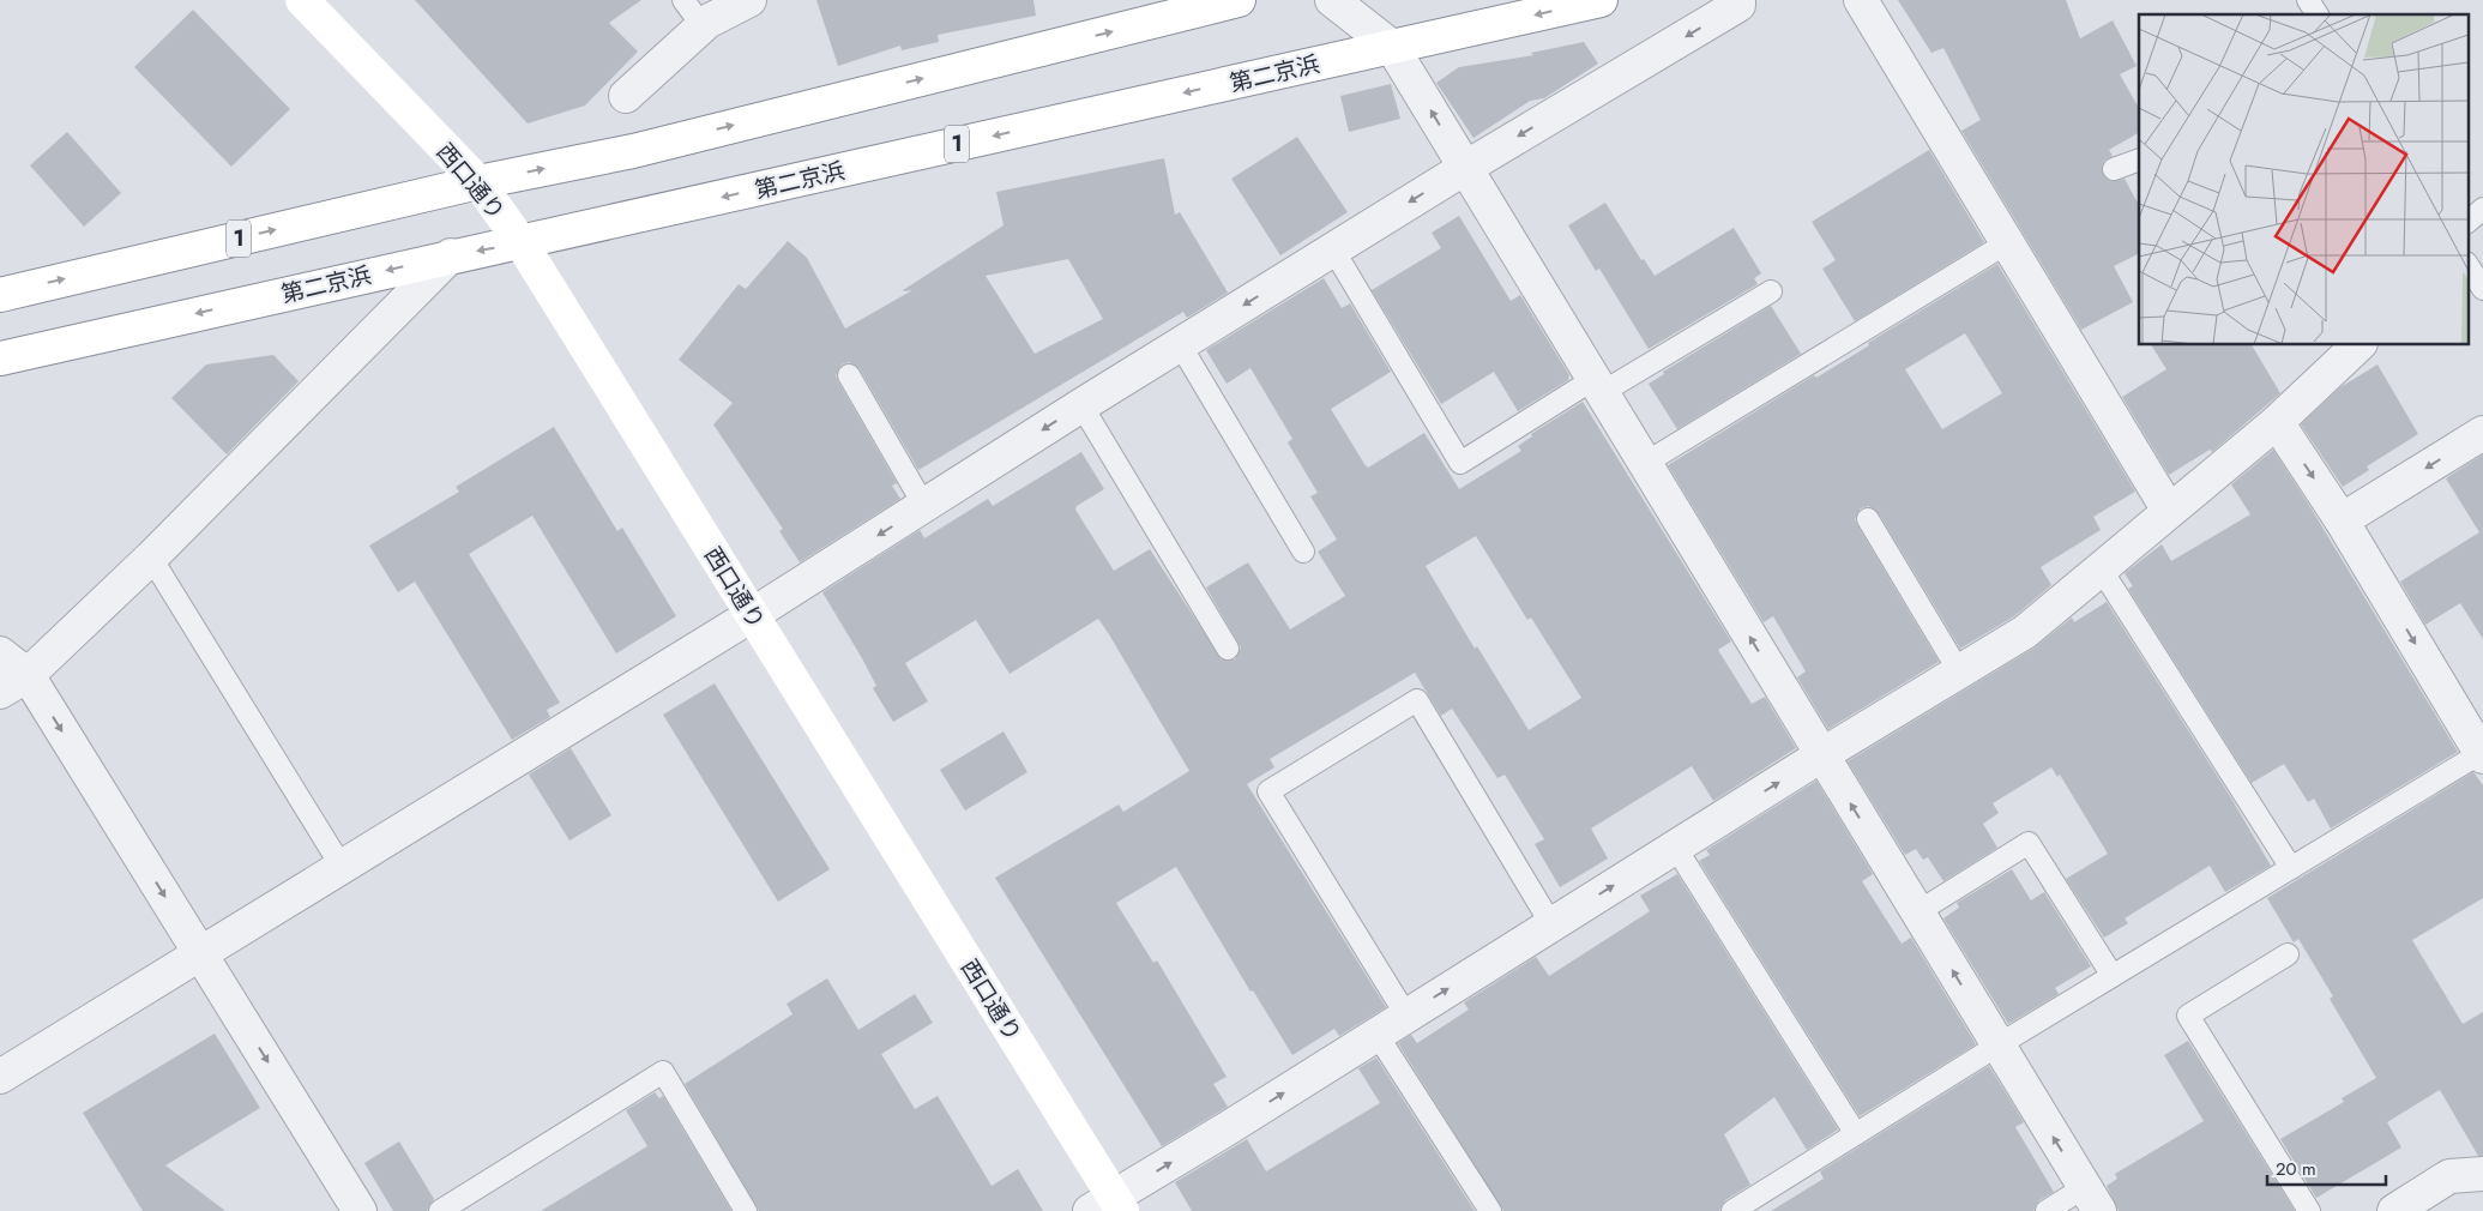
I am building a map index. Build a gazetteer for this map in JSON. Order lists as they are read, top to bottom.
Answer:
{
  "streets": {
    "main road": ["第二京浜", "1", "西口通り"]
  },
  "crossings": [
    ["第二京浜", "西口通り"],
    ["1", "西口通り"]
  ],
  "scale_bar": "20 m"
}
